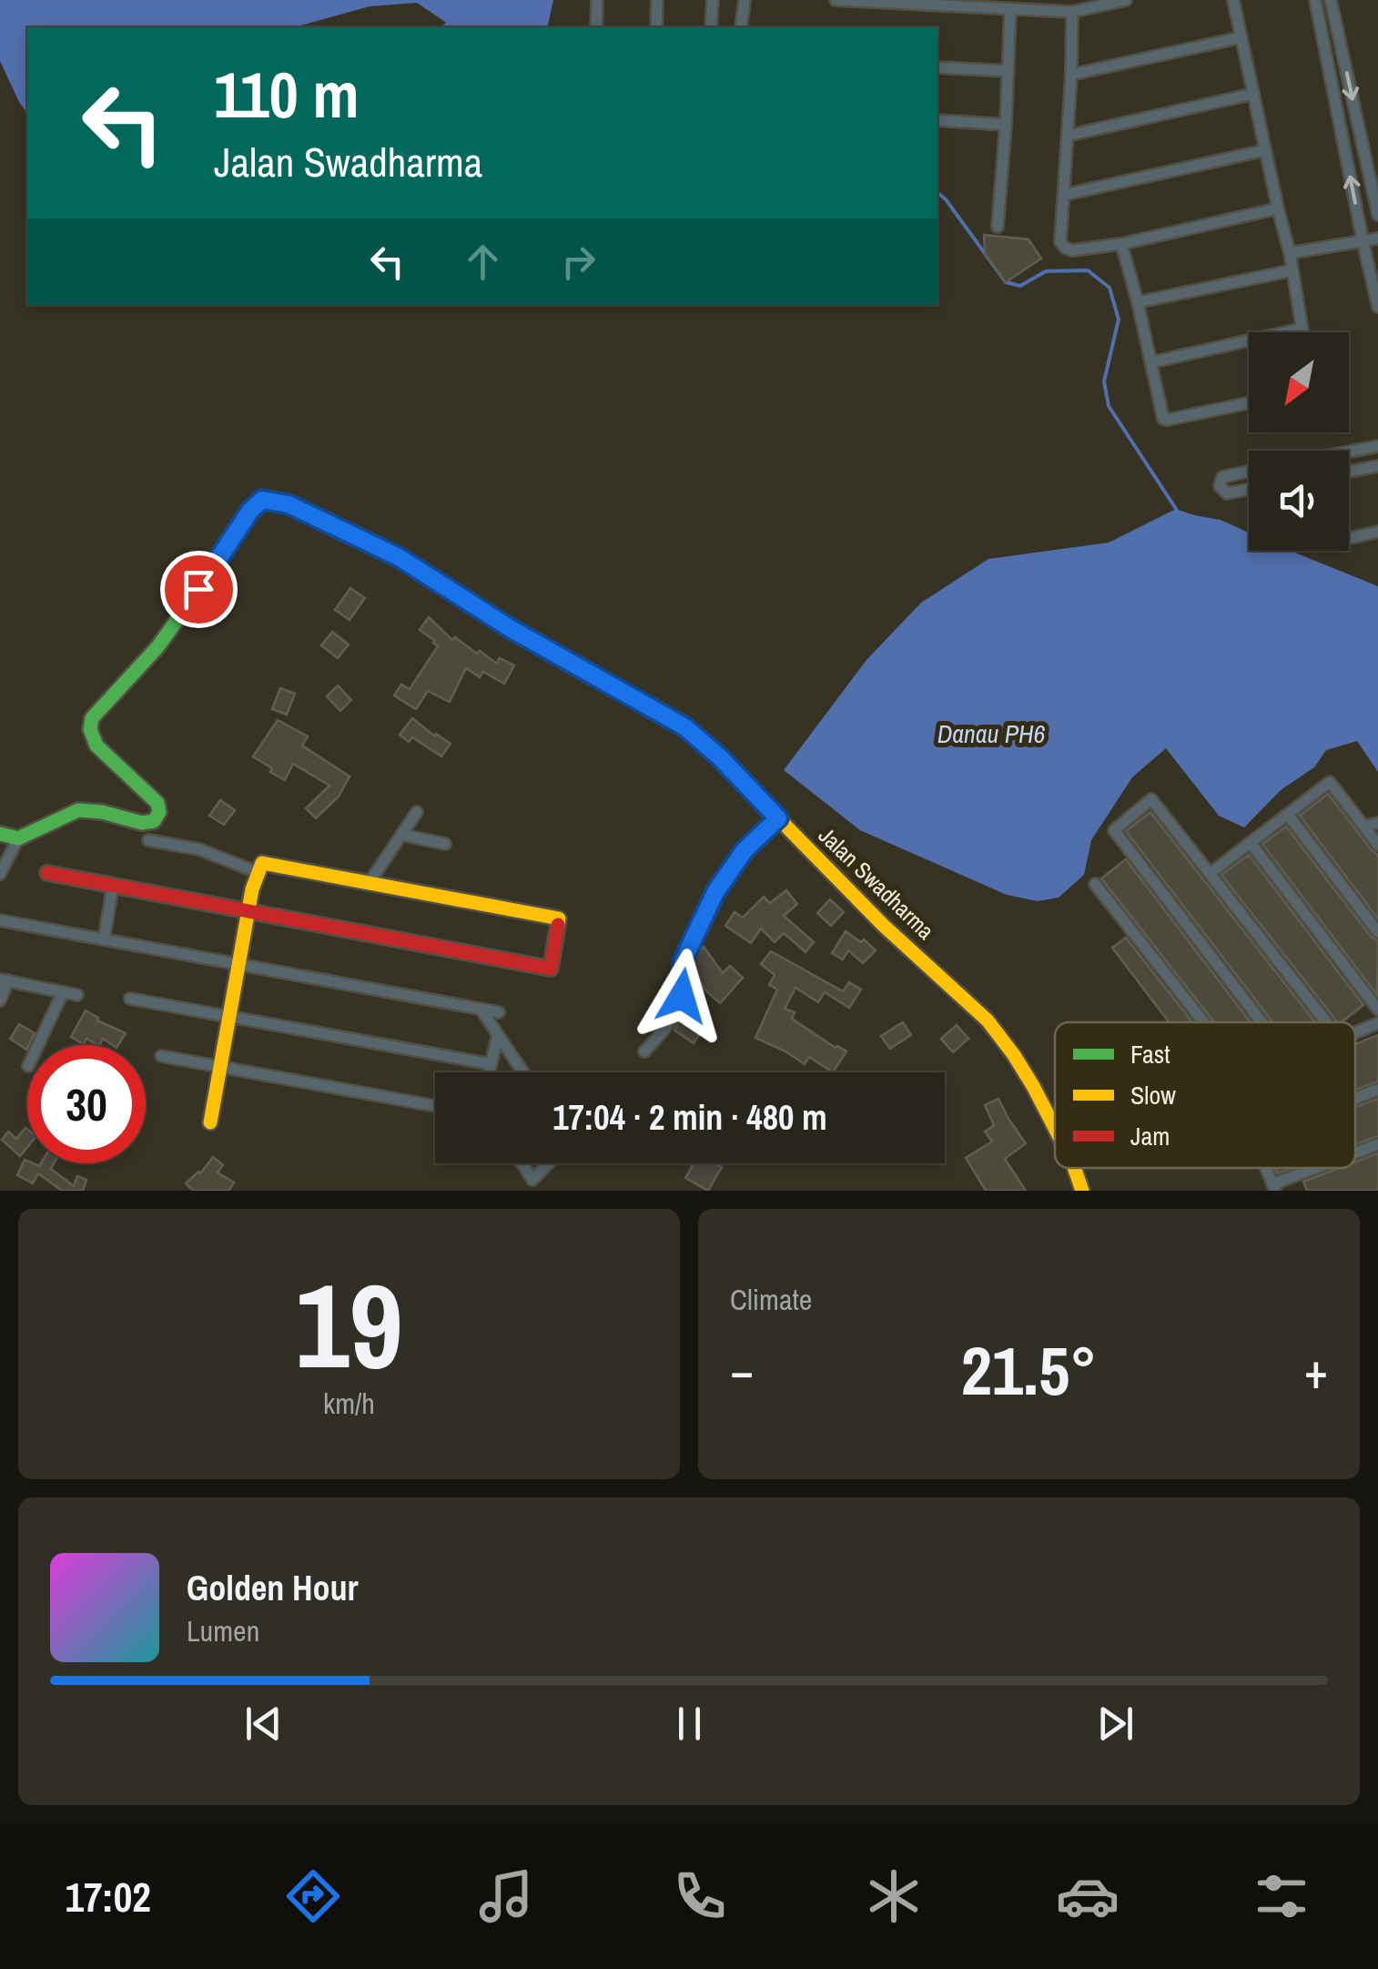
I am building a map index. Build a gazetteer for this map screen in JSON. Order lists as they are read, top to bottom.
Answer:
{
  "streets": {
    "street": ["Jalan Swadharma"]
  },
  "water": ["Danau PH6"],
  "legend": ["Fast", "Slow", "Jam"],
  "north": "bottom left",
  "page": {
    "turn": ["110 m", "Jalan Swadharma"],
    "limit": "30",
    "trip": "17:04 · 2 min · 480 m",
    "tile": [
      ["19", "km/h"],
      "Climate"
    ],
    "heat": ["−", "21.5°", "+"],
    "song": ["Golden Hour", "Lumen"],
    "tabs": "17:02"
  }
}
